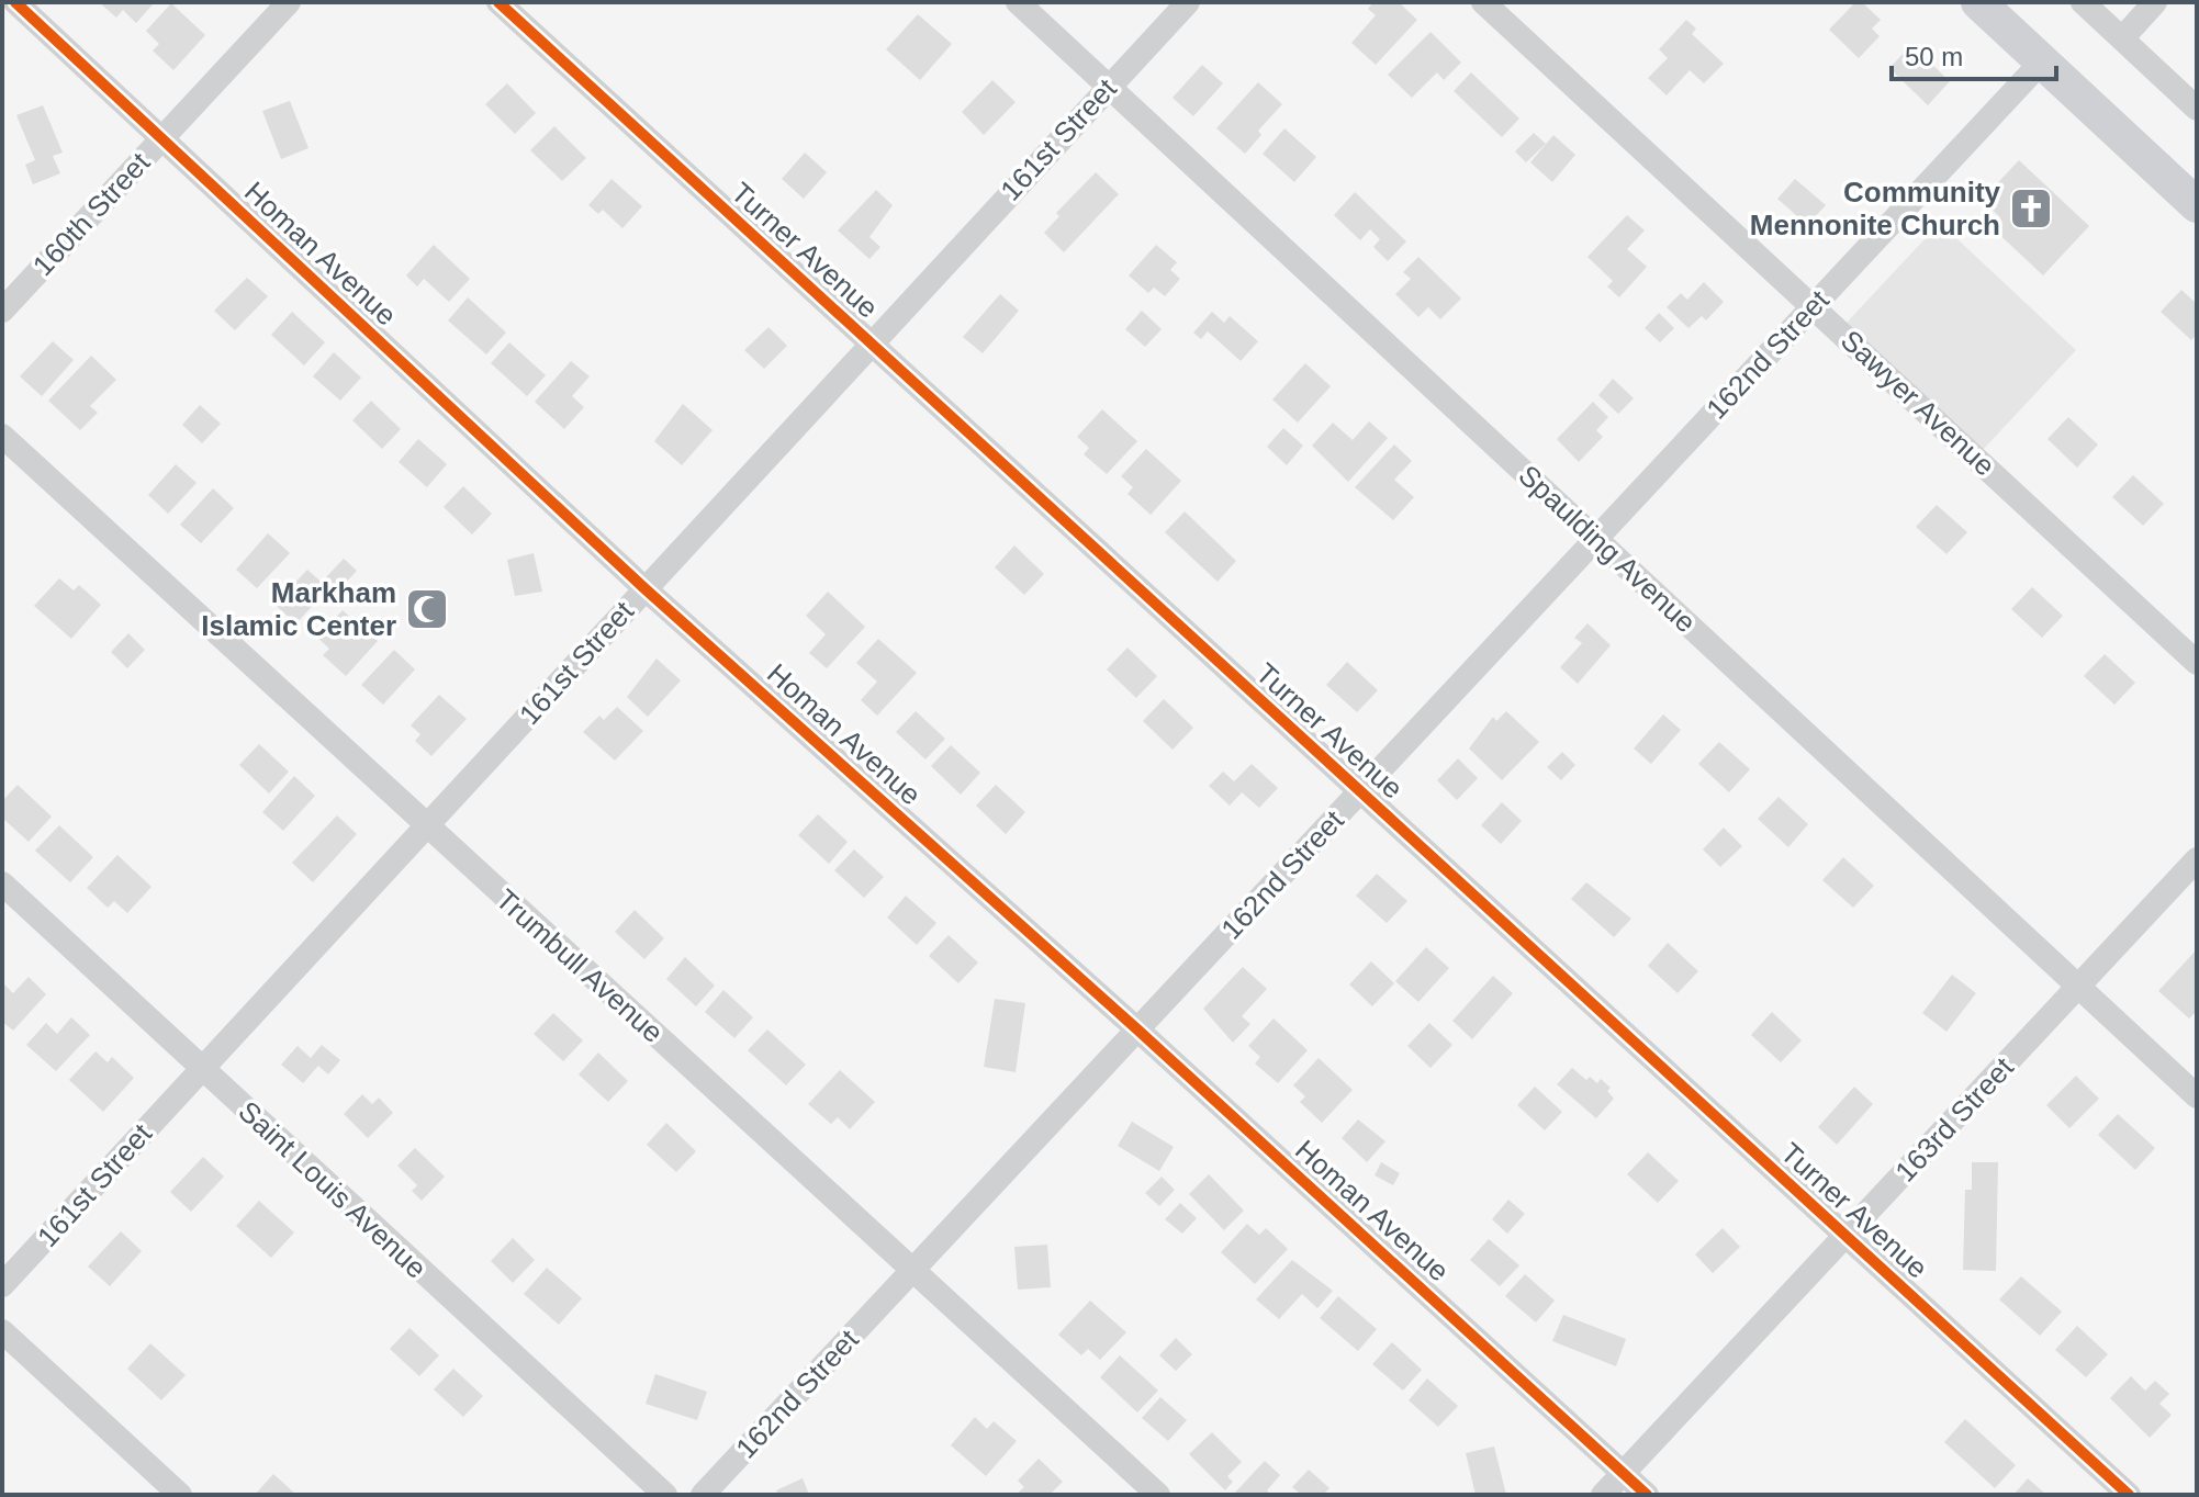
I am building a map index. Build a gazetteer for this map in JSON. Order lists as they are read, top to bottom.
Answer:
{
  "streets": {
    "street": [
      "161st Street",
      "160th Street",
      "Turner Avenue",
      "Homan Avenue",
      "162nd Street",
      "Sawyer Avenue",
      "Spaulding Avenue",
      "Trumbull Avenue",
      "163rd Street",
      "Saint Louis Avenue"
    ]
  },
  "crossings": [
    ["161st Street", "Turner Avenue"],
    ["161st Street", "Homan Avenue"],
    ["161st Street", "Spaulding Avenue"],
    ["161st Street", "Trumbull Avenue"],
    ["161st Street", "Saint Louis Avenue"],
    ["160th Street", "Homan Avenue"],
    ["Turner Avenue", "162nd Street"],
    ["Turner Avenue", "163rd Street"],
    ["Homan Avenue", "162nd Street"],
    ["Homan Avenue", "163rd Street"],
    ["162nd Street", "Sawyer Avenue"],
    ["162nd Street", "Spaulding Avenue"],
    ["162nd Street", "Trumbull Avenue"],
    ["Spaulding Avenue", "163rd Street"]
  ],
  "places": {
    "church": ["Community Mennonite Church"],
    "mosque": ["Markham Islamic Center"]
  },
  "scale_bar": "50 m"
}
